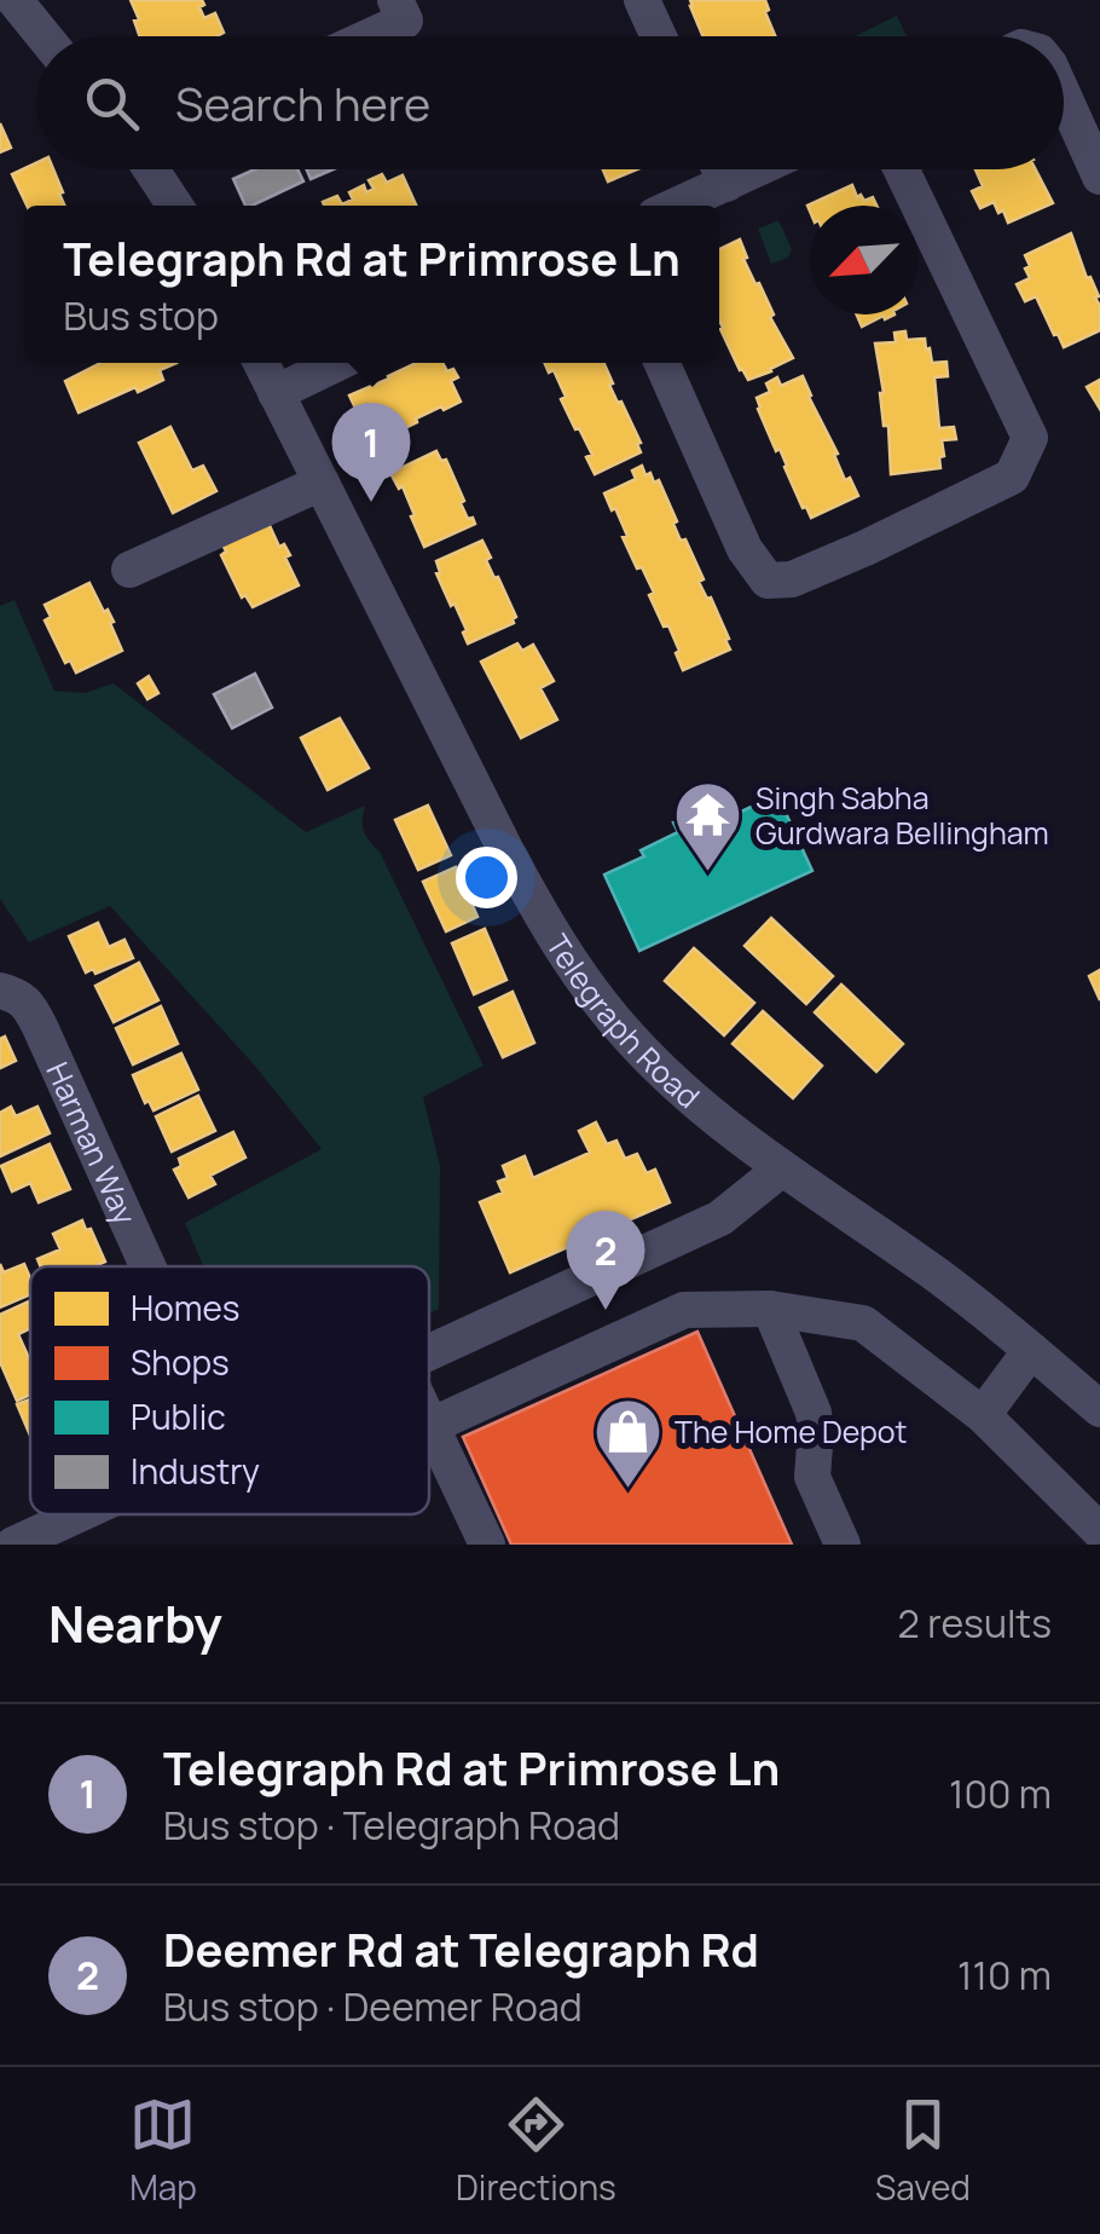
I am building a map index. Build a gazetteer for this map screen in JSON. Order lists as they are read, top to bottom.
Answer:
{
  "streets": {
    "street": ["Telegraph Road", "Harman Way"]
  },
  "places": {
    "temple": ["Singh Sabha Gurdwara Bellingham"],
    "shop": ["The Home Depot"]
  },
  "legend": [
    "Homes",
    "Shops",
    "Public",
    "Industry"
  ],
  "north": "bottom left",
  "page": {
    "search": "Search here",
    "popup": ["Telegraph Rd at Primrose Ln", "Bus stop"],
    "pins": ["1", "2"],
    "heading": ["Nearby", "2 results"],
    "list": [
      {
        "mark": "1",
        "name": "Telegraph Rd at Primrose Ln",
        "note": "Bus stop · Telegraph Road",
        "value": "100 m"
      },
      {
        "mark": "2",
        "name": "Deemer Rd at Telegraph Rd",
        "note": "Bus stop · Deemer Road",
        "value": "110 m"
      }
    ],
    "nav": ["Map", "Directions", "Saved"]
  }
}
